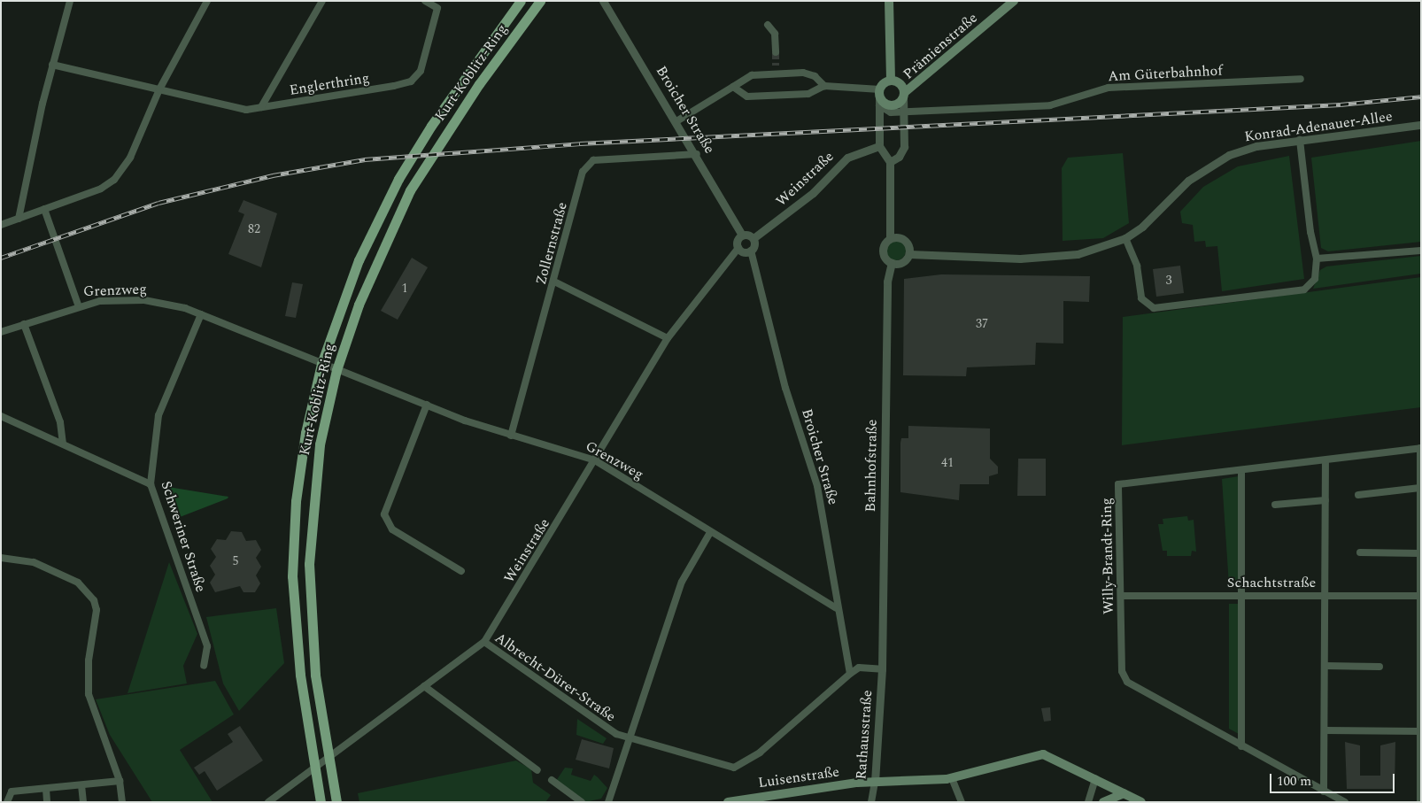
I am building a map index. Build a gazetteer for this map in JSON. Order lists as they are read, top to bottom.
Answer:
{
  "streets": {
    "main road": ["Prämienstraße", "Kurt-Koblitz-Ring", "Luisenstraße"],
    "street": [
      "Am Güterbahnhof",
      "Englerthring",
      "Broicher Straße",
      "Konrad-Adenauer-Allee",
      "Weinstraße",
      "Zollernstraße",
      "Grenzweg",
      "Bahnhofstraße",
      "Schweriner Straße",
      "Willy-Brandt-Ring",
      "Schachtstraße",
      "Albrecht-Dürer-Straße",
      "Rathausstraße"
    ]
  },
  "crossings": [
    ["Prämienstraße", "Am Güterbahnhof"],
    ["Kurt-Koblitz-Ring", "Weinstraße"],
    ["Kurt-Koblitz-Ring", "Grenzweg"],
    ["Broicher Straße", "Zollernstraße"],
    ["Broicher Straße", "Grenzweg"],
    ["Broicher Straße", "Albrecht-Dürer-Straße"],
    ["Konrad-Adenauer-Allee", "Bahnhofstraße"],
    ["Weinstraße", "Grenzweg"],
    ["Weinstraße", "Albrecht-Dürer-Straße"],
    ["Zollernstraße", "Grenzweg"],
    ["Grenzweg", "Schweriner Straße"],
    ["Bahnhofstraße", "Rathausstraße"],
    ["Willy-Brandt-Ring", "Schachtstraße"],
    ["Rathausstraße", "Luisenstraße"]
  ],
  "house_numbers": [
    "82",
    "3",
    "1",
    "37",
    "41",
    "5"
  ],
  "scale_bar": "100 m"
}
